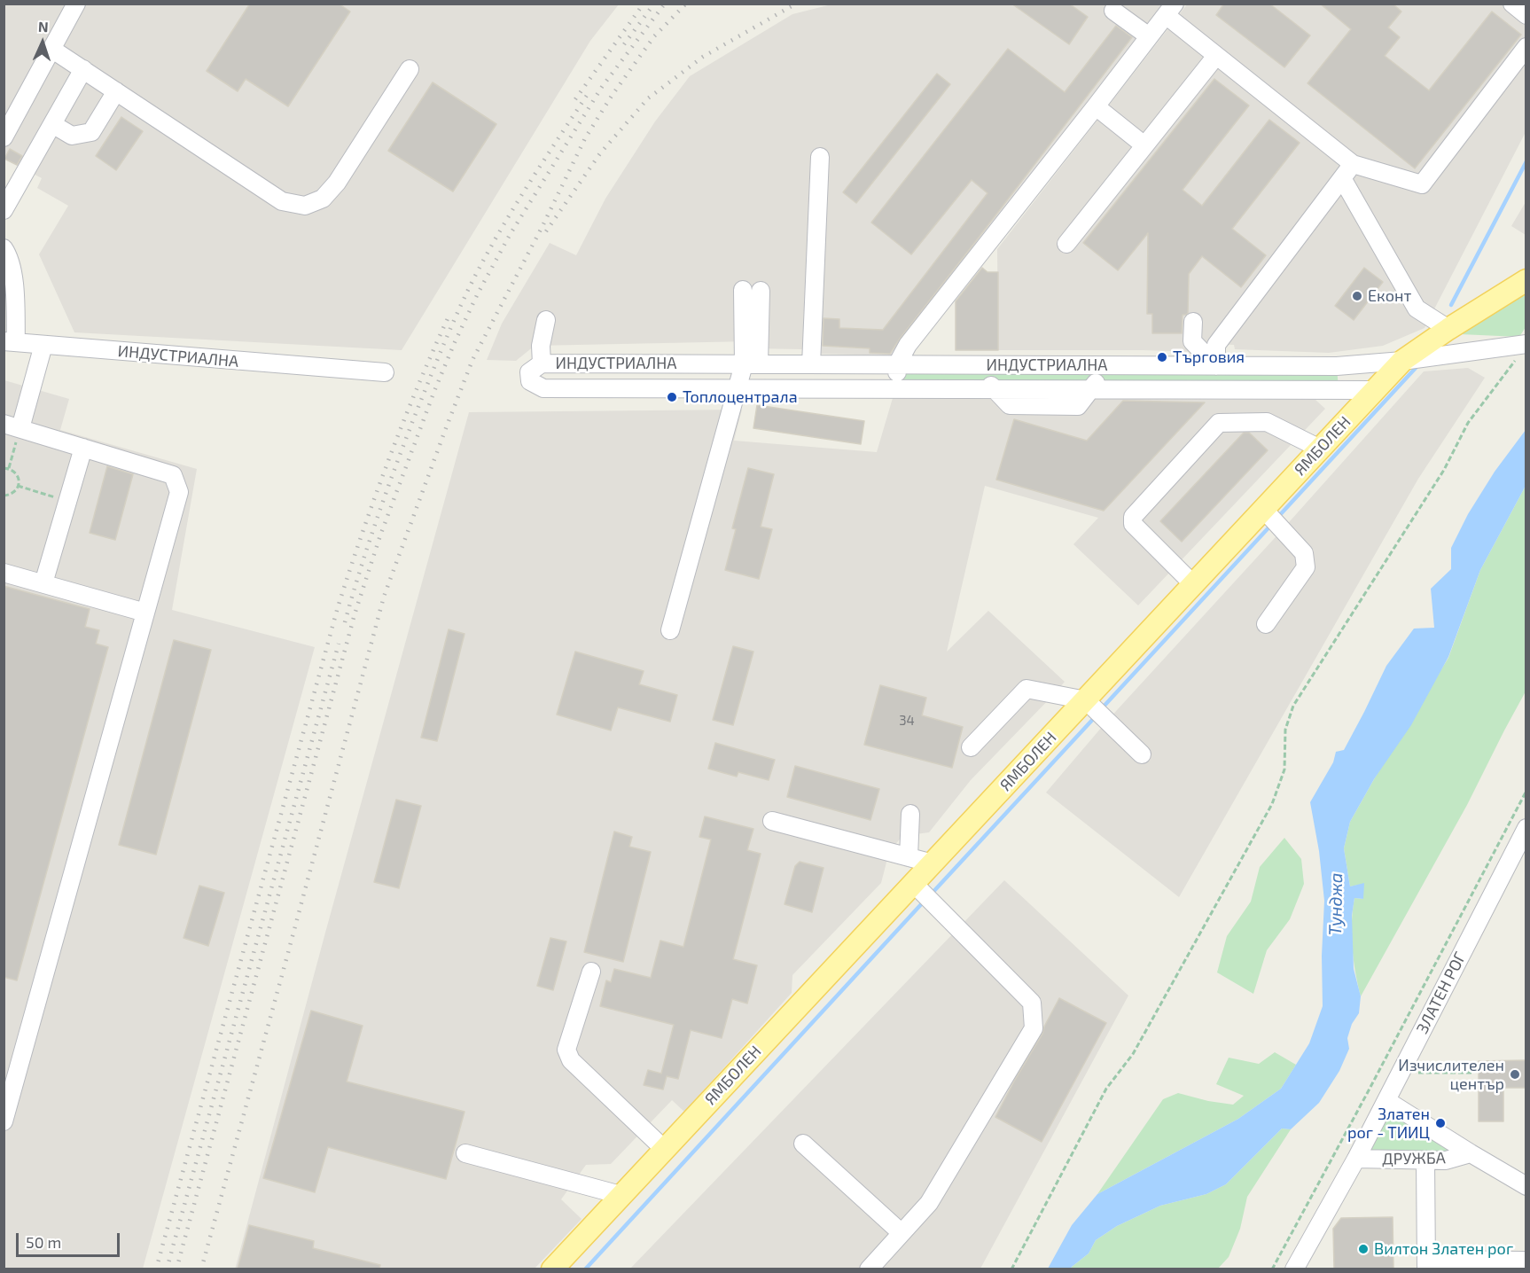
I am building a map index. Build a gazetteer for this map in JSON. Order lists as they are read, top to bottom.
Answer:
{
  "streets": {
    "main road": ["ЯМБОЛЕН"],
    "street": ["ИНДУСТРИАЛНА", "ЗЛАТЕН РОГ", "ДРУЖБА"]
  },
  "crossings": [
    ["ИНДУСТРИАЛНА", "ЯМБОЛЕН"],
    ["ЗЛАТЕН РОГ", "ДРУЖБА"]
  ],
  "water": ["Тунджа"],
  "places": [
    "Еконт",
    "Търговия",
    "Топлоцентрала",
    "Изчислителен център",
    "Златен рог - ТИИЦ",
    "Вилтон Златен рог"
  ],
  "house_numbers": ["34"],
  "scale_bar": "50 m",
  "north": "top"
}
